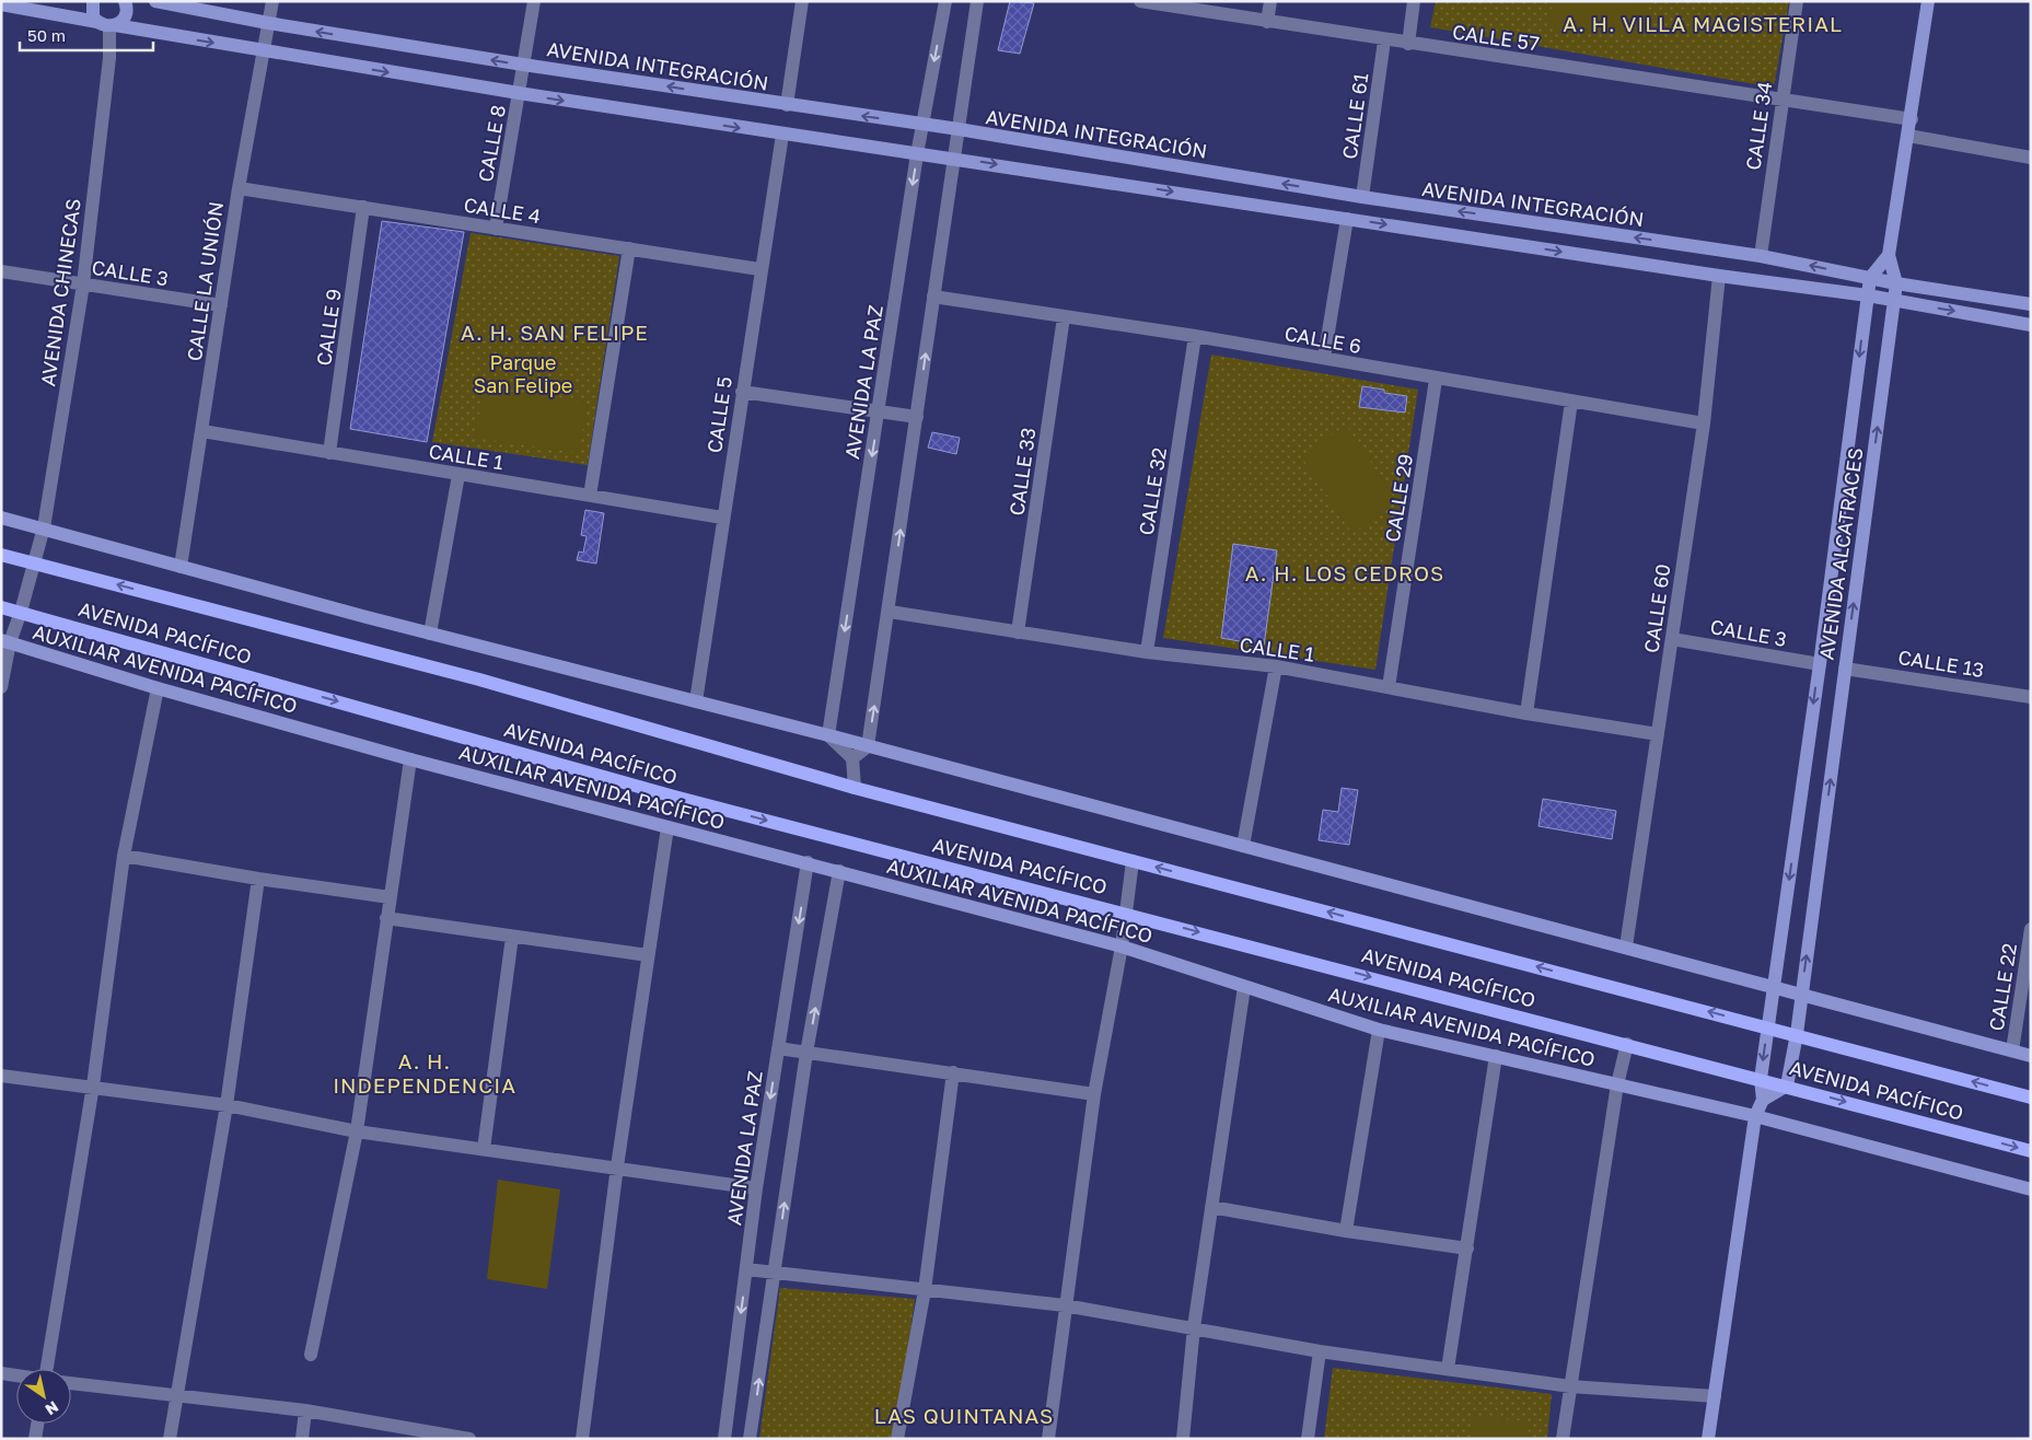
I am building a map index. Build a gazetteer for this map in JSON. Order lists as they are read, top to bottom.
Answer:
{
  "streets": {
    "main road": [
      "AVENIDA INTEGRACIÓN",
      "AVENIDA ALCATRACES",
      "AVENIDA PACÍFICO",
      "AUXILIAR AVENIDA PACÍFICO"
    ],
    "street": [
      "CALLE 57",
      "CALLE 61",
      "CALLE 34",
      "CALLE 8",
      "CALLE 4",
      "CALLE 3",
      "CALLE LA UNIÓN",
      "AVENIDA CHINECAS",
      "CALLE 9",
      "CALLE 6",
      "AVENIDA LA PAZ",
      "CALLE 5",
      "CALLE 1",
      "CALLE 33",
      "CALLE 32",
      "CALLE 29",
      "CALLE 60",
      "CALLE 13",
      "CALLE 22"
    ]
  },
  "crossings": [
    ["CALLE 57", "CALLE 61"],
    ["CALLE 57", "CALLE 34"],
    ["CALLE 57", "AVENIDA ALCATRACES"],
    ["AVENIDA INTEGRACIÓN", "CALLE 61"],
    ["AVENIDA INTEGRACIÓN", "CALLE 34"],
    ["AVENIDA INTEGRACIÓN", "CALLE 8"],
    ["AVENIDA INTEGRACIÓN", "CALLE LA UNIÓN"],
    ["AVENIDA INTEGRACIÓN", "AVENIDA LA PAZ"],
    ["AVENIDA INTEGRACIÓN", "AVENIDA ALCATRACES"],
    ["CALLE 8", "CALLE 4"],
    ["CALLE 4", "CALLE LA UNIÓN"],
    ["CALLE 4", "CALLE 9"],
    ["CALLE 4", "CALLE 5"],
    ["CALLE 3", "CALLE LA UNIÓN"],
    ["CALLE 3", "AVENIDA CHINECAS"],
    ["CALLE 3", "CALLE 60"],
    ["CALLE LA UNIÓN", "CALLE 1"],
    ["AVENIDA CHINECAS", "AVENIDA PACÍFICO"],
    ["CALLE 9", "CALLE 1"],
    ["CALLE 6", "CALLE 33"],
    ["CALLE 6", "CALLE 32"],
    ["CALLE 6", "CALLE 29"],
    ["CALLE 6", "CALLE 60"],
    ["AVENIDA LA PAZ", "AUXILIAR AVENIDA PACÍFICO"],
    ["CALLE 5", "CALLE 1"],
    ["CALLE 1", "CALLE 33"],
    ["CALLE 1", "CALLE 32"],
    ["CALLE 1", "CALLE 29"],
    ["CALLE 1", "CALLE 60"],
    ["AVENIDA ALCATRACES", "AVENIDA PACÍFICO"],
    ["AVENIDA ALCATRACES", "CALLE 13"]
  ],
  "districts": [
    "A. H. VILLA MAGISTERIAL",
    "A. H. SAN FELIPE",
    "A. H. LOS CEDROS",
    "A. H. INDEPENDENCIA",
    "LAS QUINTANAS"
  ],
  "parks": ["Parque San Felipe"],
  "scale_bar": "50 m",
  "north": "bottom right"
}
